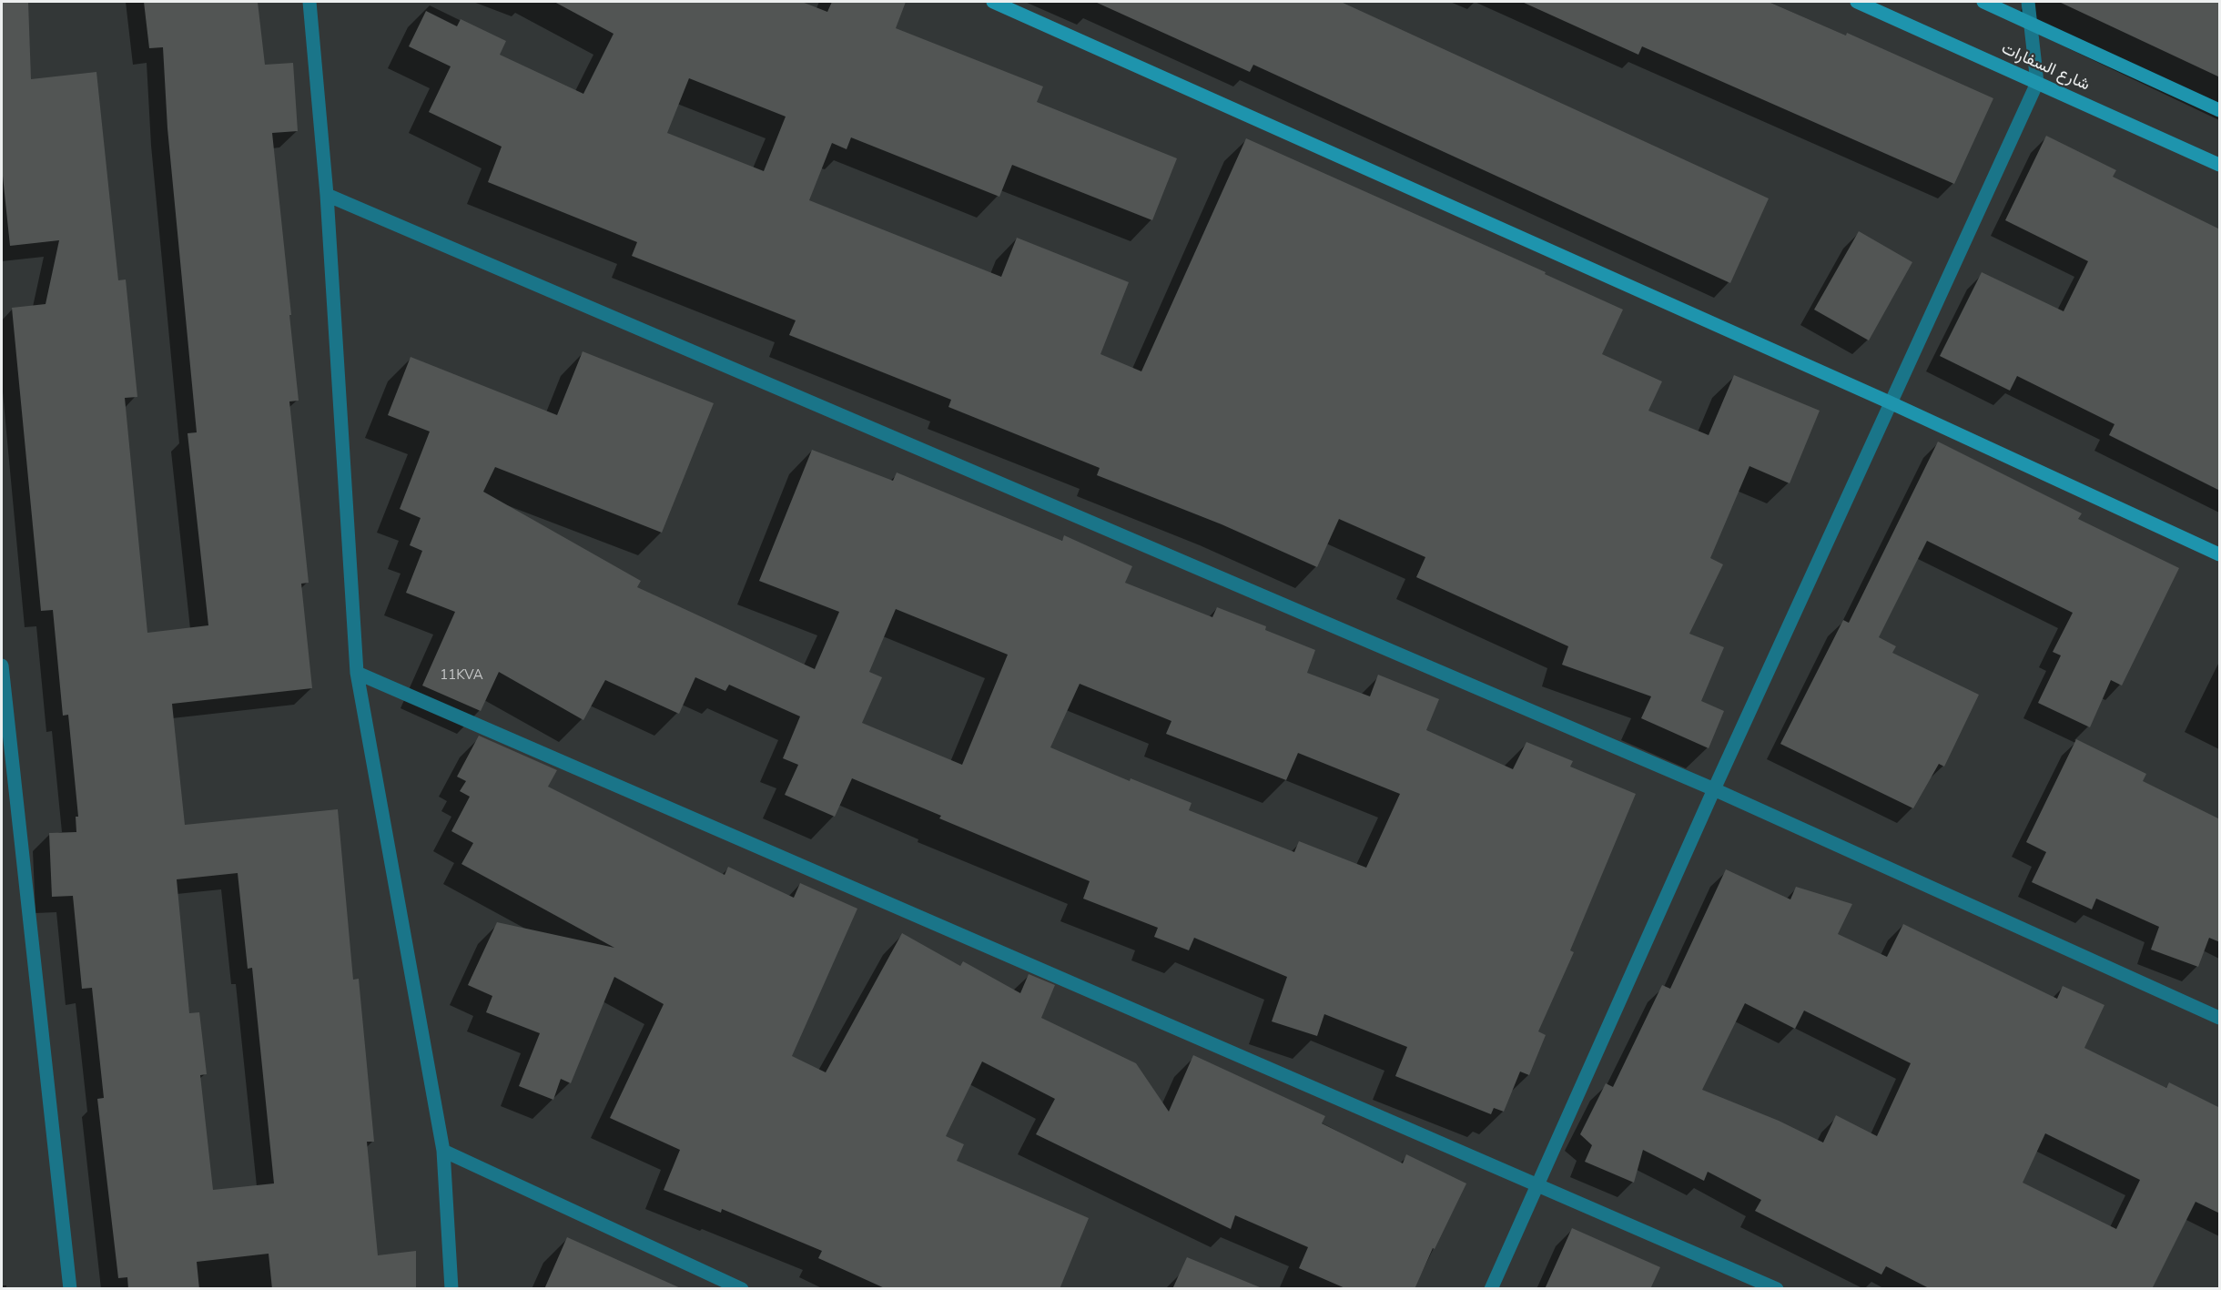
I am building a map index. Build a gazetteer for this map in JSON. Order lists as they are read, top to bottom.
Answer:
{
  "streets": {
    "street": ["شارع السفارات"]
  },
  "house_numbers": ["11KVA"]
}
